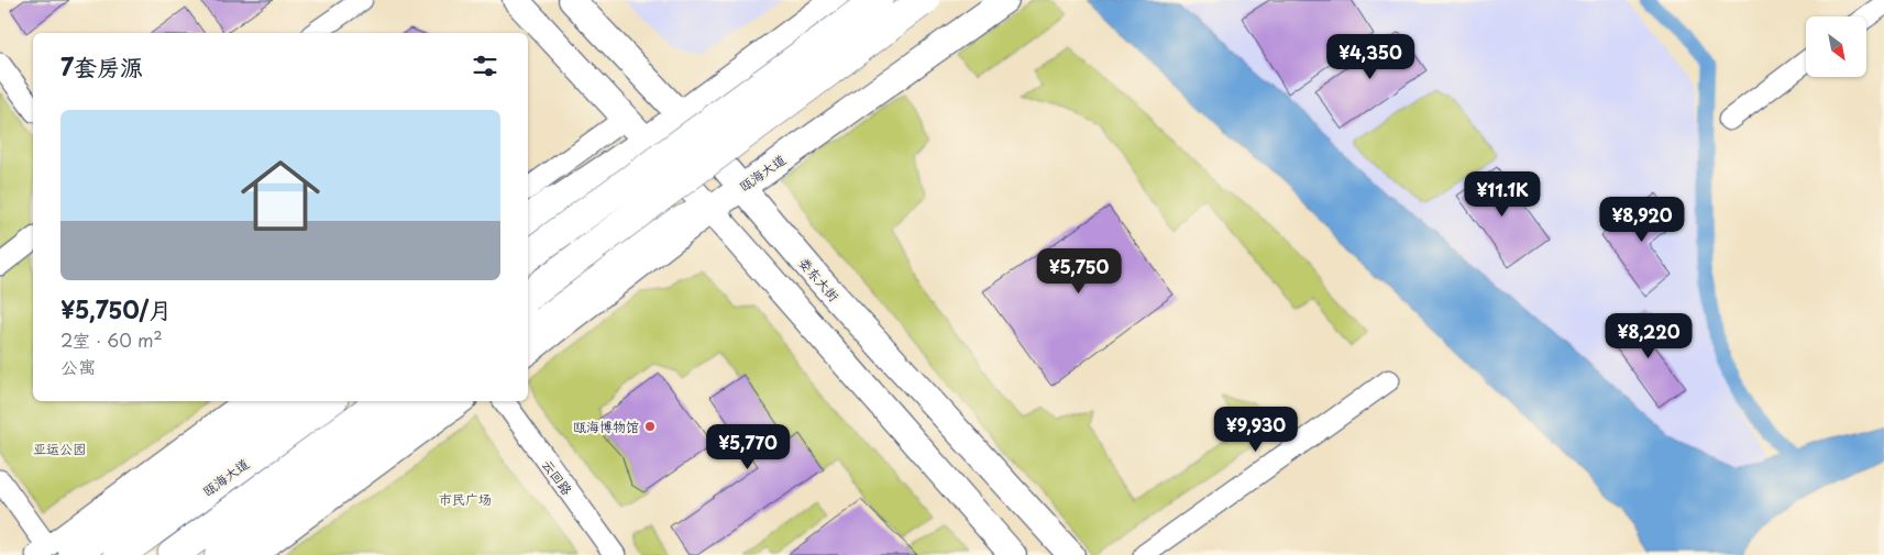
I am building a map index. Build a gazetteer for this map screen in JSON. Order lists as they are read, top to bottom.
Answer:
{
  "streets": {
    "highway": ["瓯海大道"],
    "main road": ["娄东大街"],
    "street": ["云回路"]
  },
  "crossings": [
    ["瓯海大道", "娄东大街"]
  ],
  "parks": ["亚运公园", "市民广场"],
  "places": ["瓯海博物馆"],
  "north": "bottom right",
  "page": {
    "heading": "7套房源",
    "price": [
      "¥4,350",
      "¥11.1K",
      "¥8,920",
      "¥5,750",
      "¥8,220",
      "¥9,930",
      "¥5,770"
    ],
    "list": [
      {
        "name": "¥5,750/月",
        "note": "2室 · 60 m² · 公寓"
      }
    ]
  }
}
